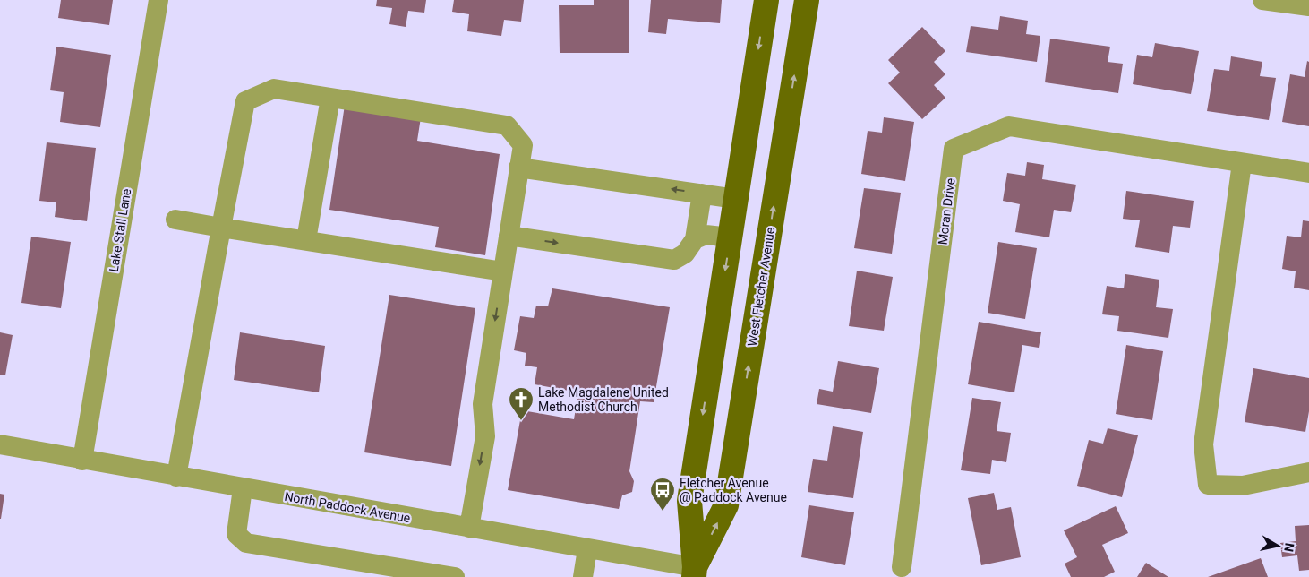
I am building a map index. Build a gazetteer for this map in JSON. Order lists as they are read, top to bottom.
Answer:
{
  "streets": {
    "main road": ["West Fletcher Avenue"],
    "street": ["Moran Drive", "Lake Stall Lane", "North Paddock Avenue"]
  },
  "crossings": [
    ["Lake Stall Lane", "North Paddock Avenue"],
    ["West Fletcher Avenue", "North Paddock Avenue"]
  ],
  "places": {
    "church": ["Lake Magdalene United Methodist Church"],
    "bus stop": ["Fletcher Avenue @ Paddock Avenue"]
  },
  "north": "right"
}
